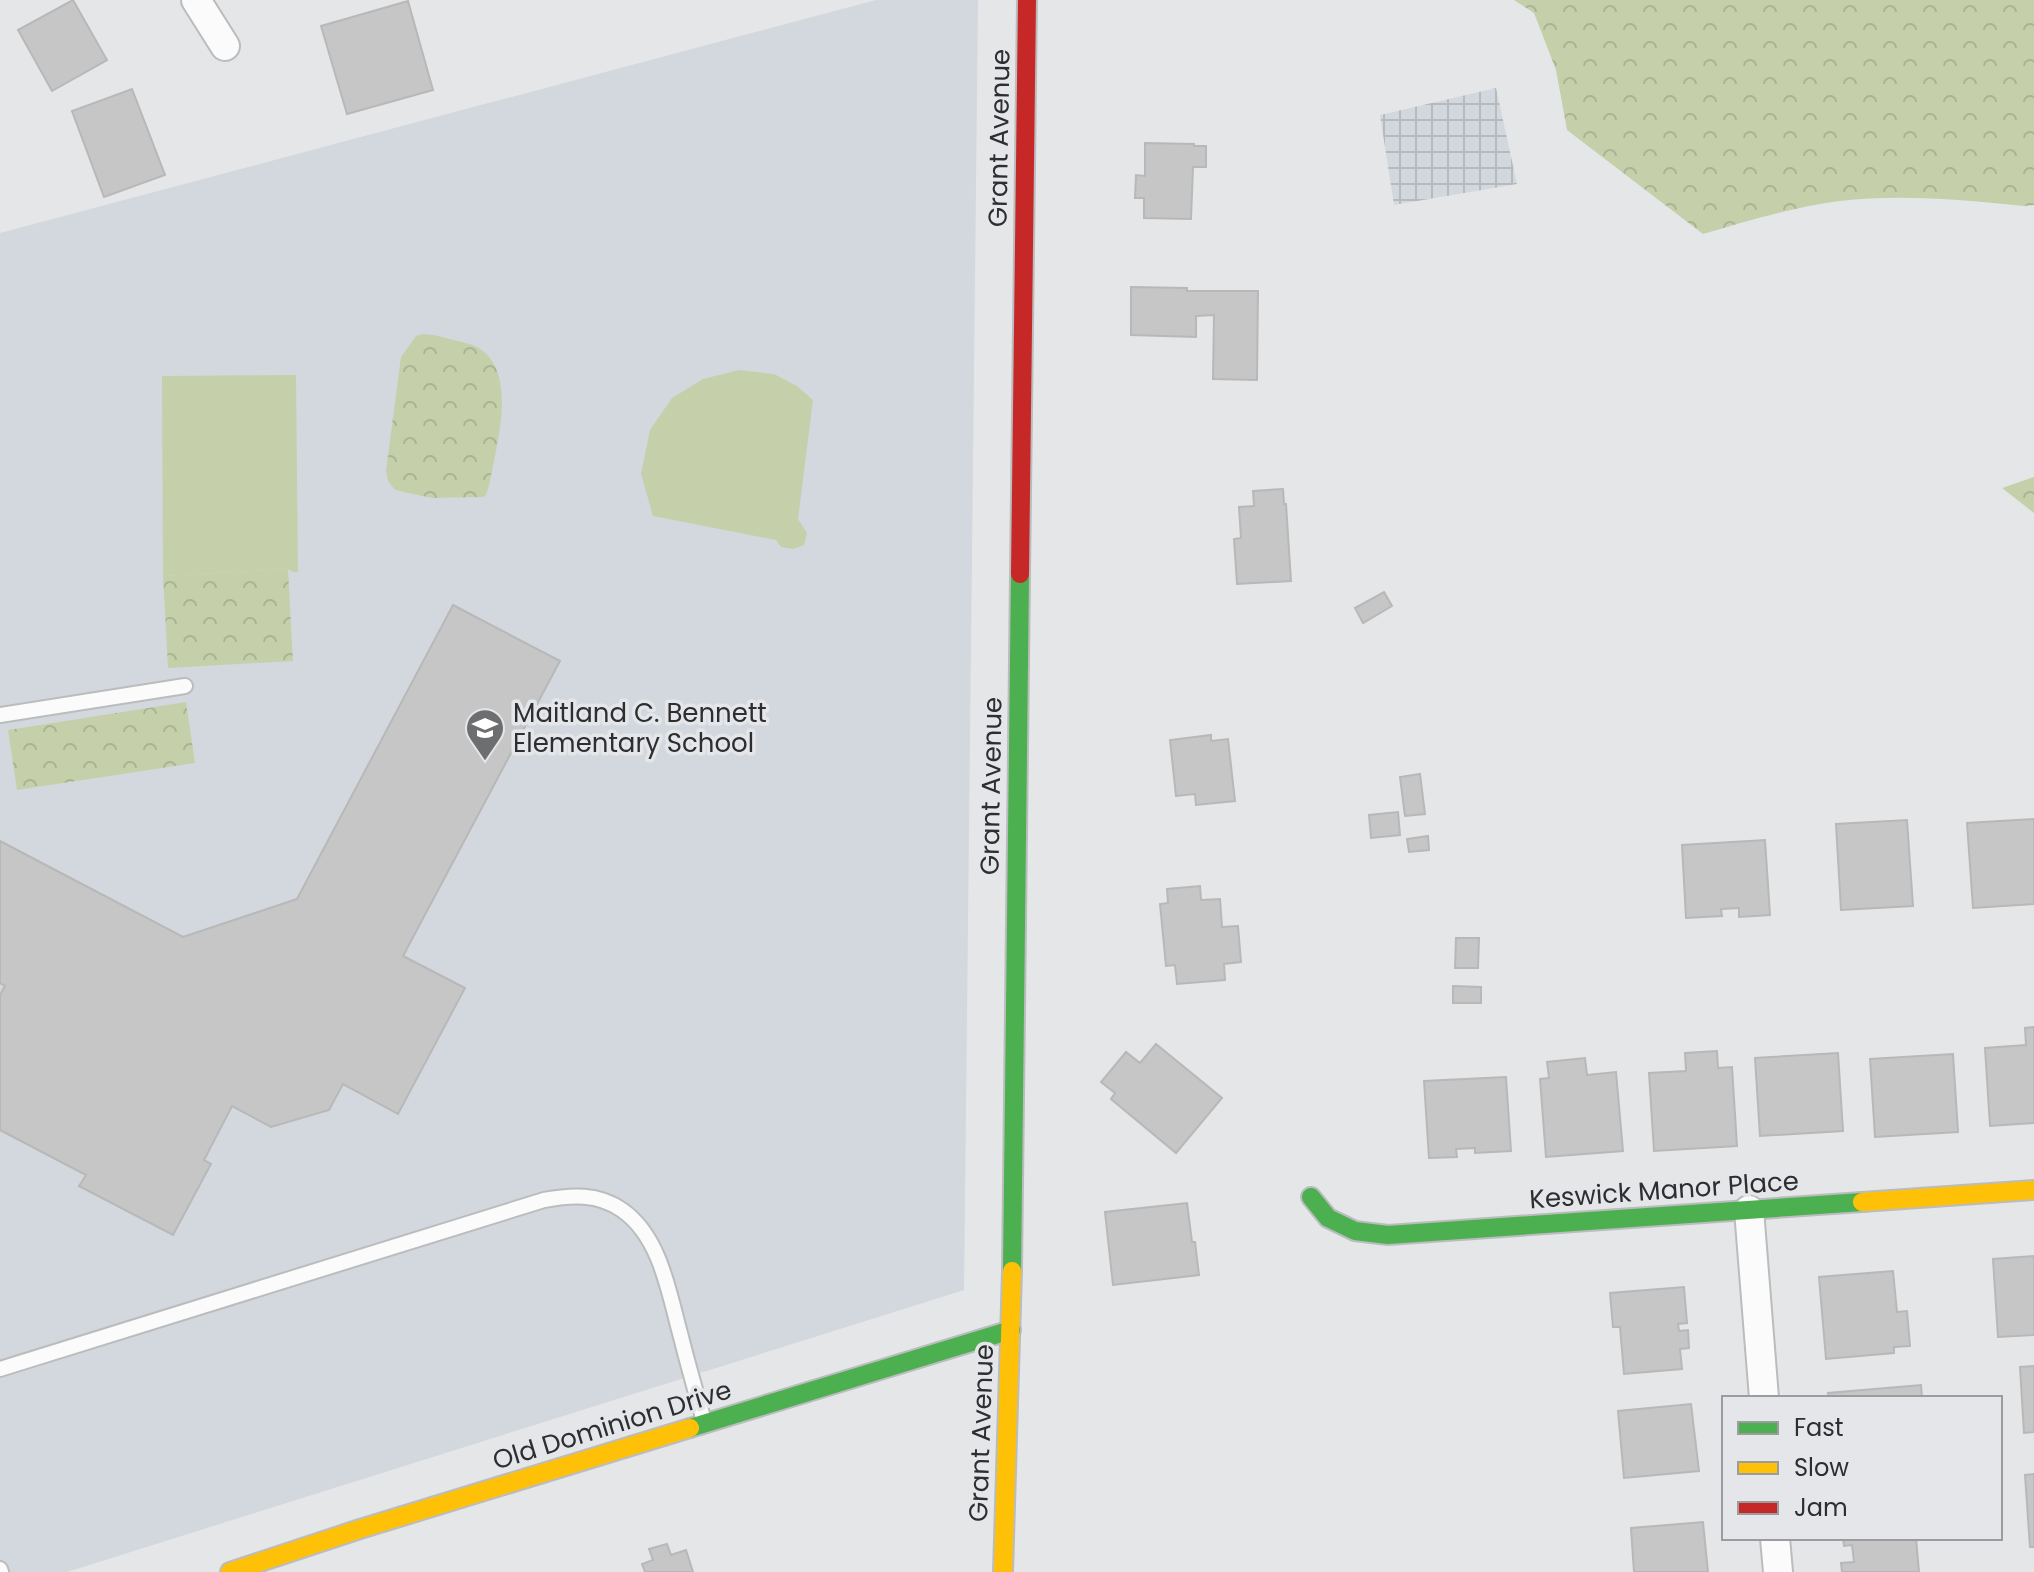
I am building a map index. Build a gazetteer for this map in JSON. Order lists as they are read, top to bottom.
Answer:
{
  "streets": {
    "street": ["Grant Avenue", "Keswick Manor Place", "Old Dominion Drive"]
  },
  "crossings": [
    ["Grant Avenue", "Old Dominion Drive"]
  ],
  "places": {
    "school or university": ["Maitland C. Bennett Elementary School"]
  },
  "legend": ["Fast", "Slow", "Jam"]
}
